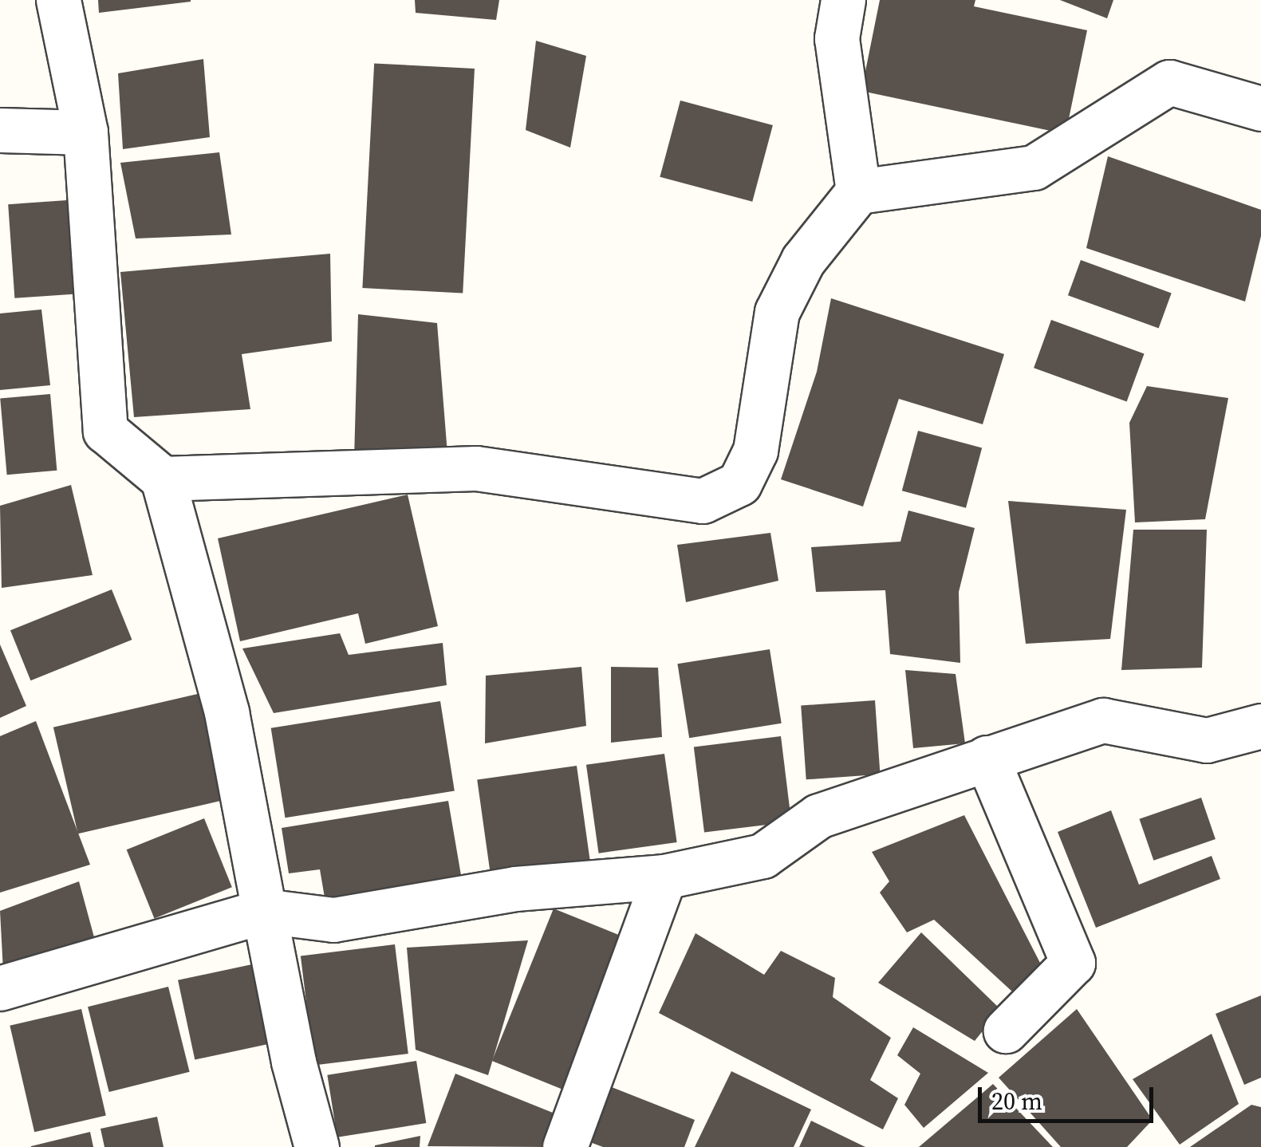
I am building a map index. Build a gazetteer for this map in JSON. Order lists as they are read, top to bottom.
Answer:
{
  "scale_bar": "20 m"
}
